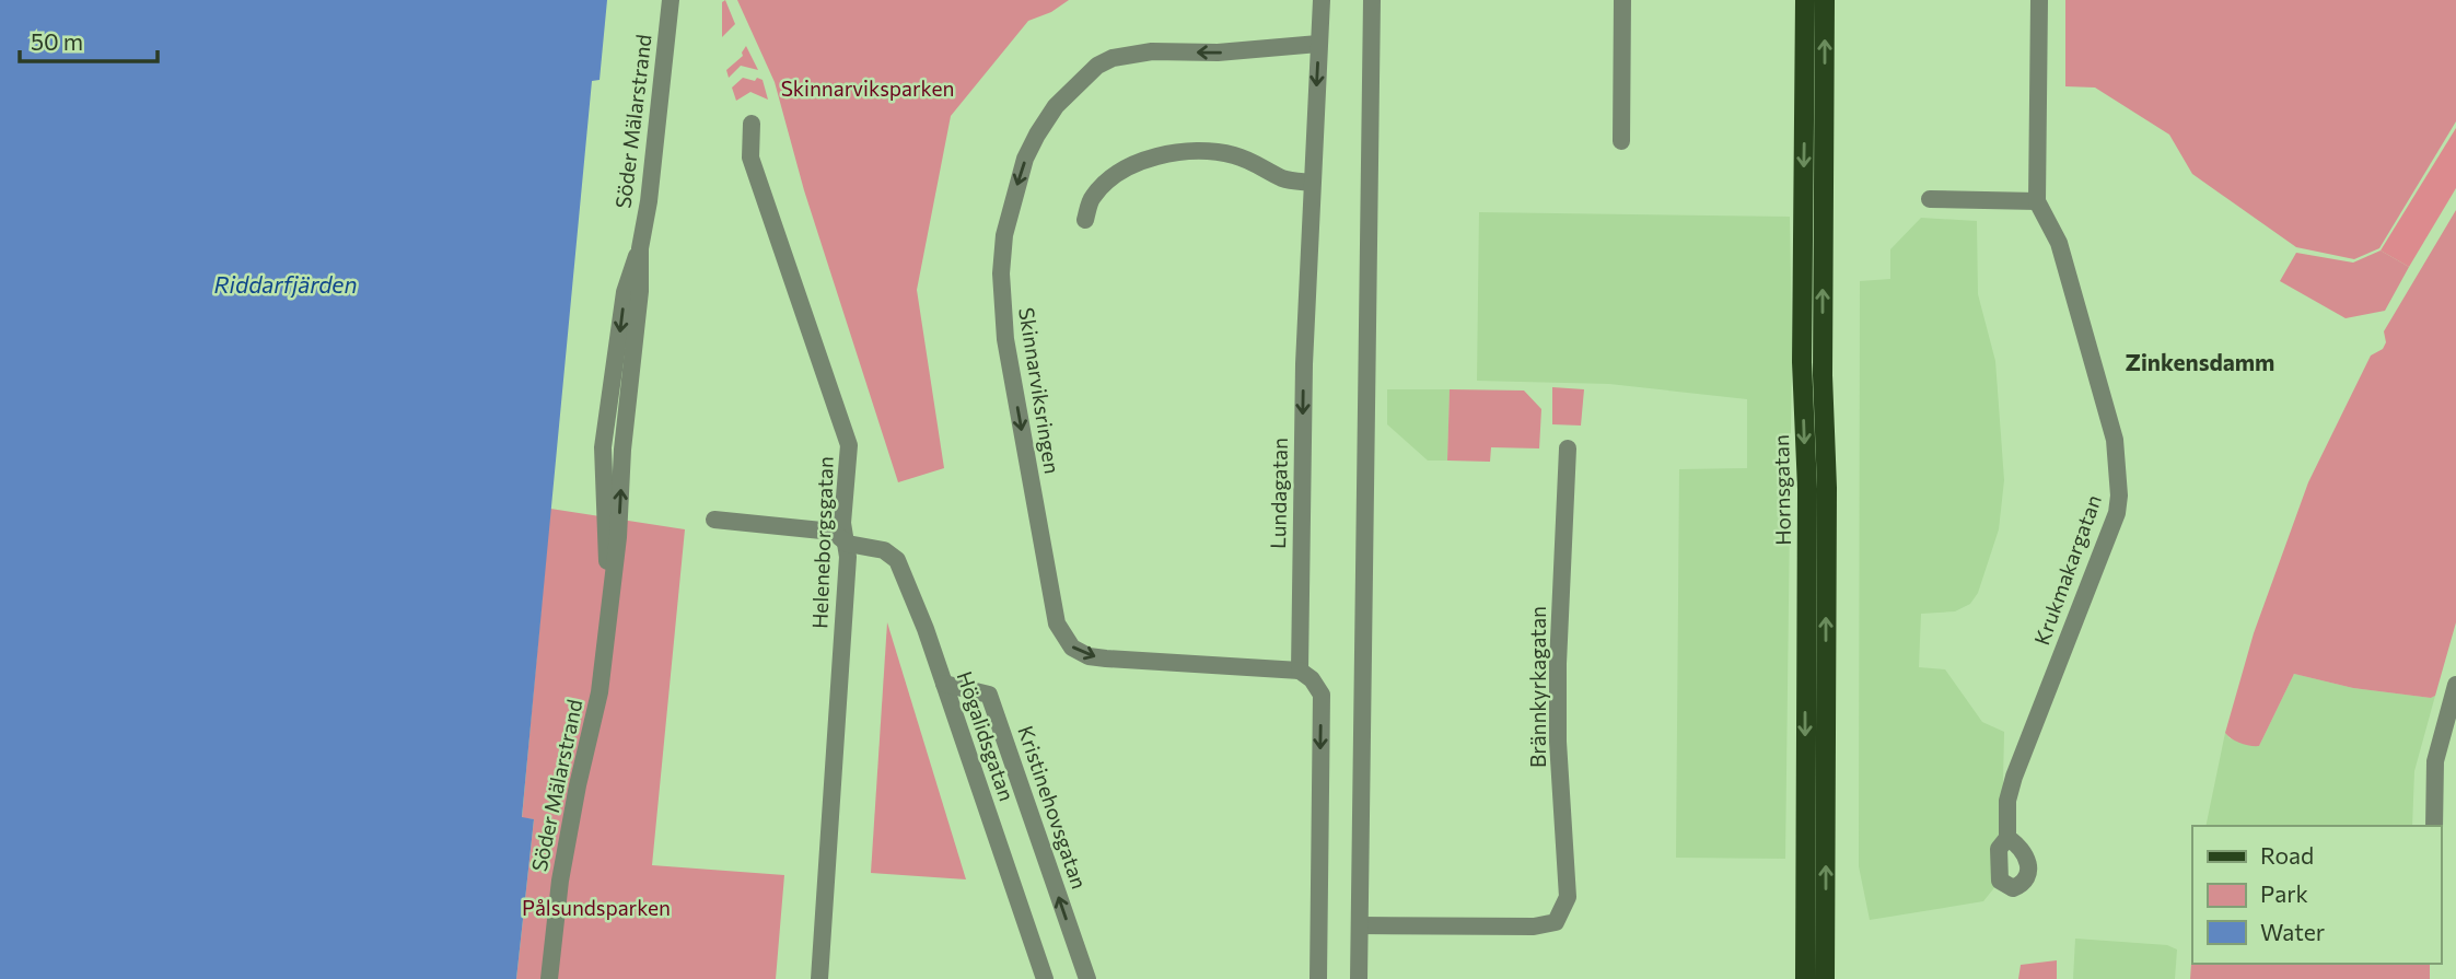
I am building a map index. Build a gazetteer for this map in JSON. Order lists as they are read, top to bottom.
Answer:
{
  "streets": {
    "main road": ["Hornsgatan"],
    "street": [
      "Söder Mälarstrand",
      "Skinnarviksringen",
      "Lundagatan",
      "Heleneborgsgatan",
      "Krukmakargatan",
      "Brännkyrkagatan",
      "Högalidsgatan",
      "Kristinehovsgatan"
    ]
  },
  "crossings": [
    ["Skinnarviksringen", "Lundagatan"],
    ["Heleneborgsgatan", "Högalidsgatan"],
    ["Högalidsgatan", "Kristinehovsgatan"]
  ],
  "one_way": ["Kristinehovsgatan"],
  "districts": ["Zinkensdamm"],
  "water": ["Riddarfjärden"],
  "parks": ["Skinnarviksparken", "Pålsundsparken"],
  "legend": ["Road", "Park", "Water"],
  "scale_bar": "50 m"
}
